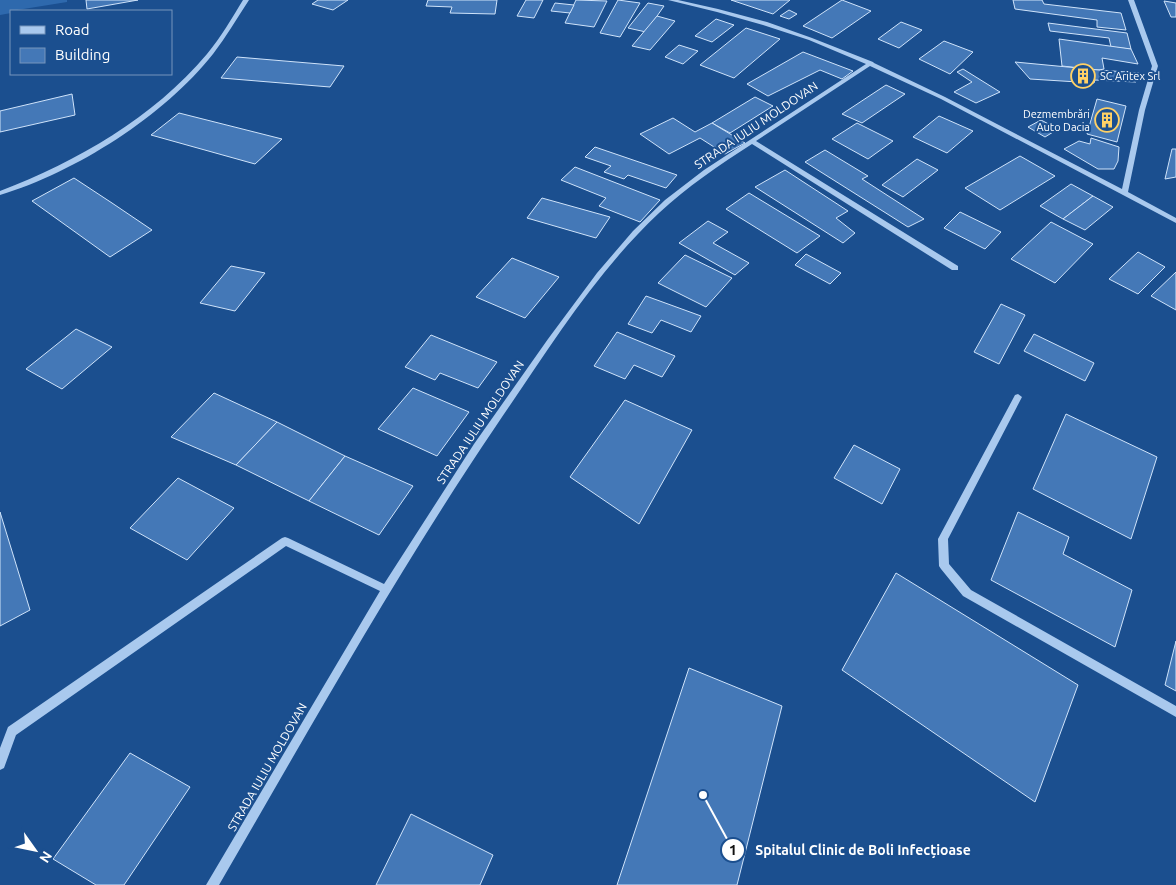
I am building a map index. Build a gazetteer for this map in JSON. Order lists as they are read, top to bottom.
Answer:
{
  "streets": {
    "street": ["STRADA IULIU MOLDOVAN"]
  },
  "places": {
    "building": ["SC Aritex Srl", "Dezmembrări Auto Dacia"],
    "other": ["Spitalul Clinic de Boli Infecțioase"]
  },
  "legend": ["Road", "Building"],
  "north": "bottom right"
}
